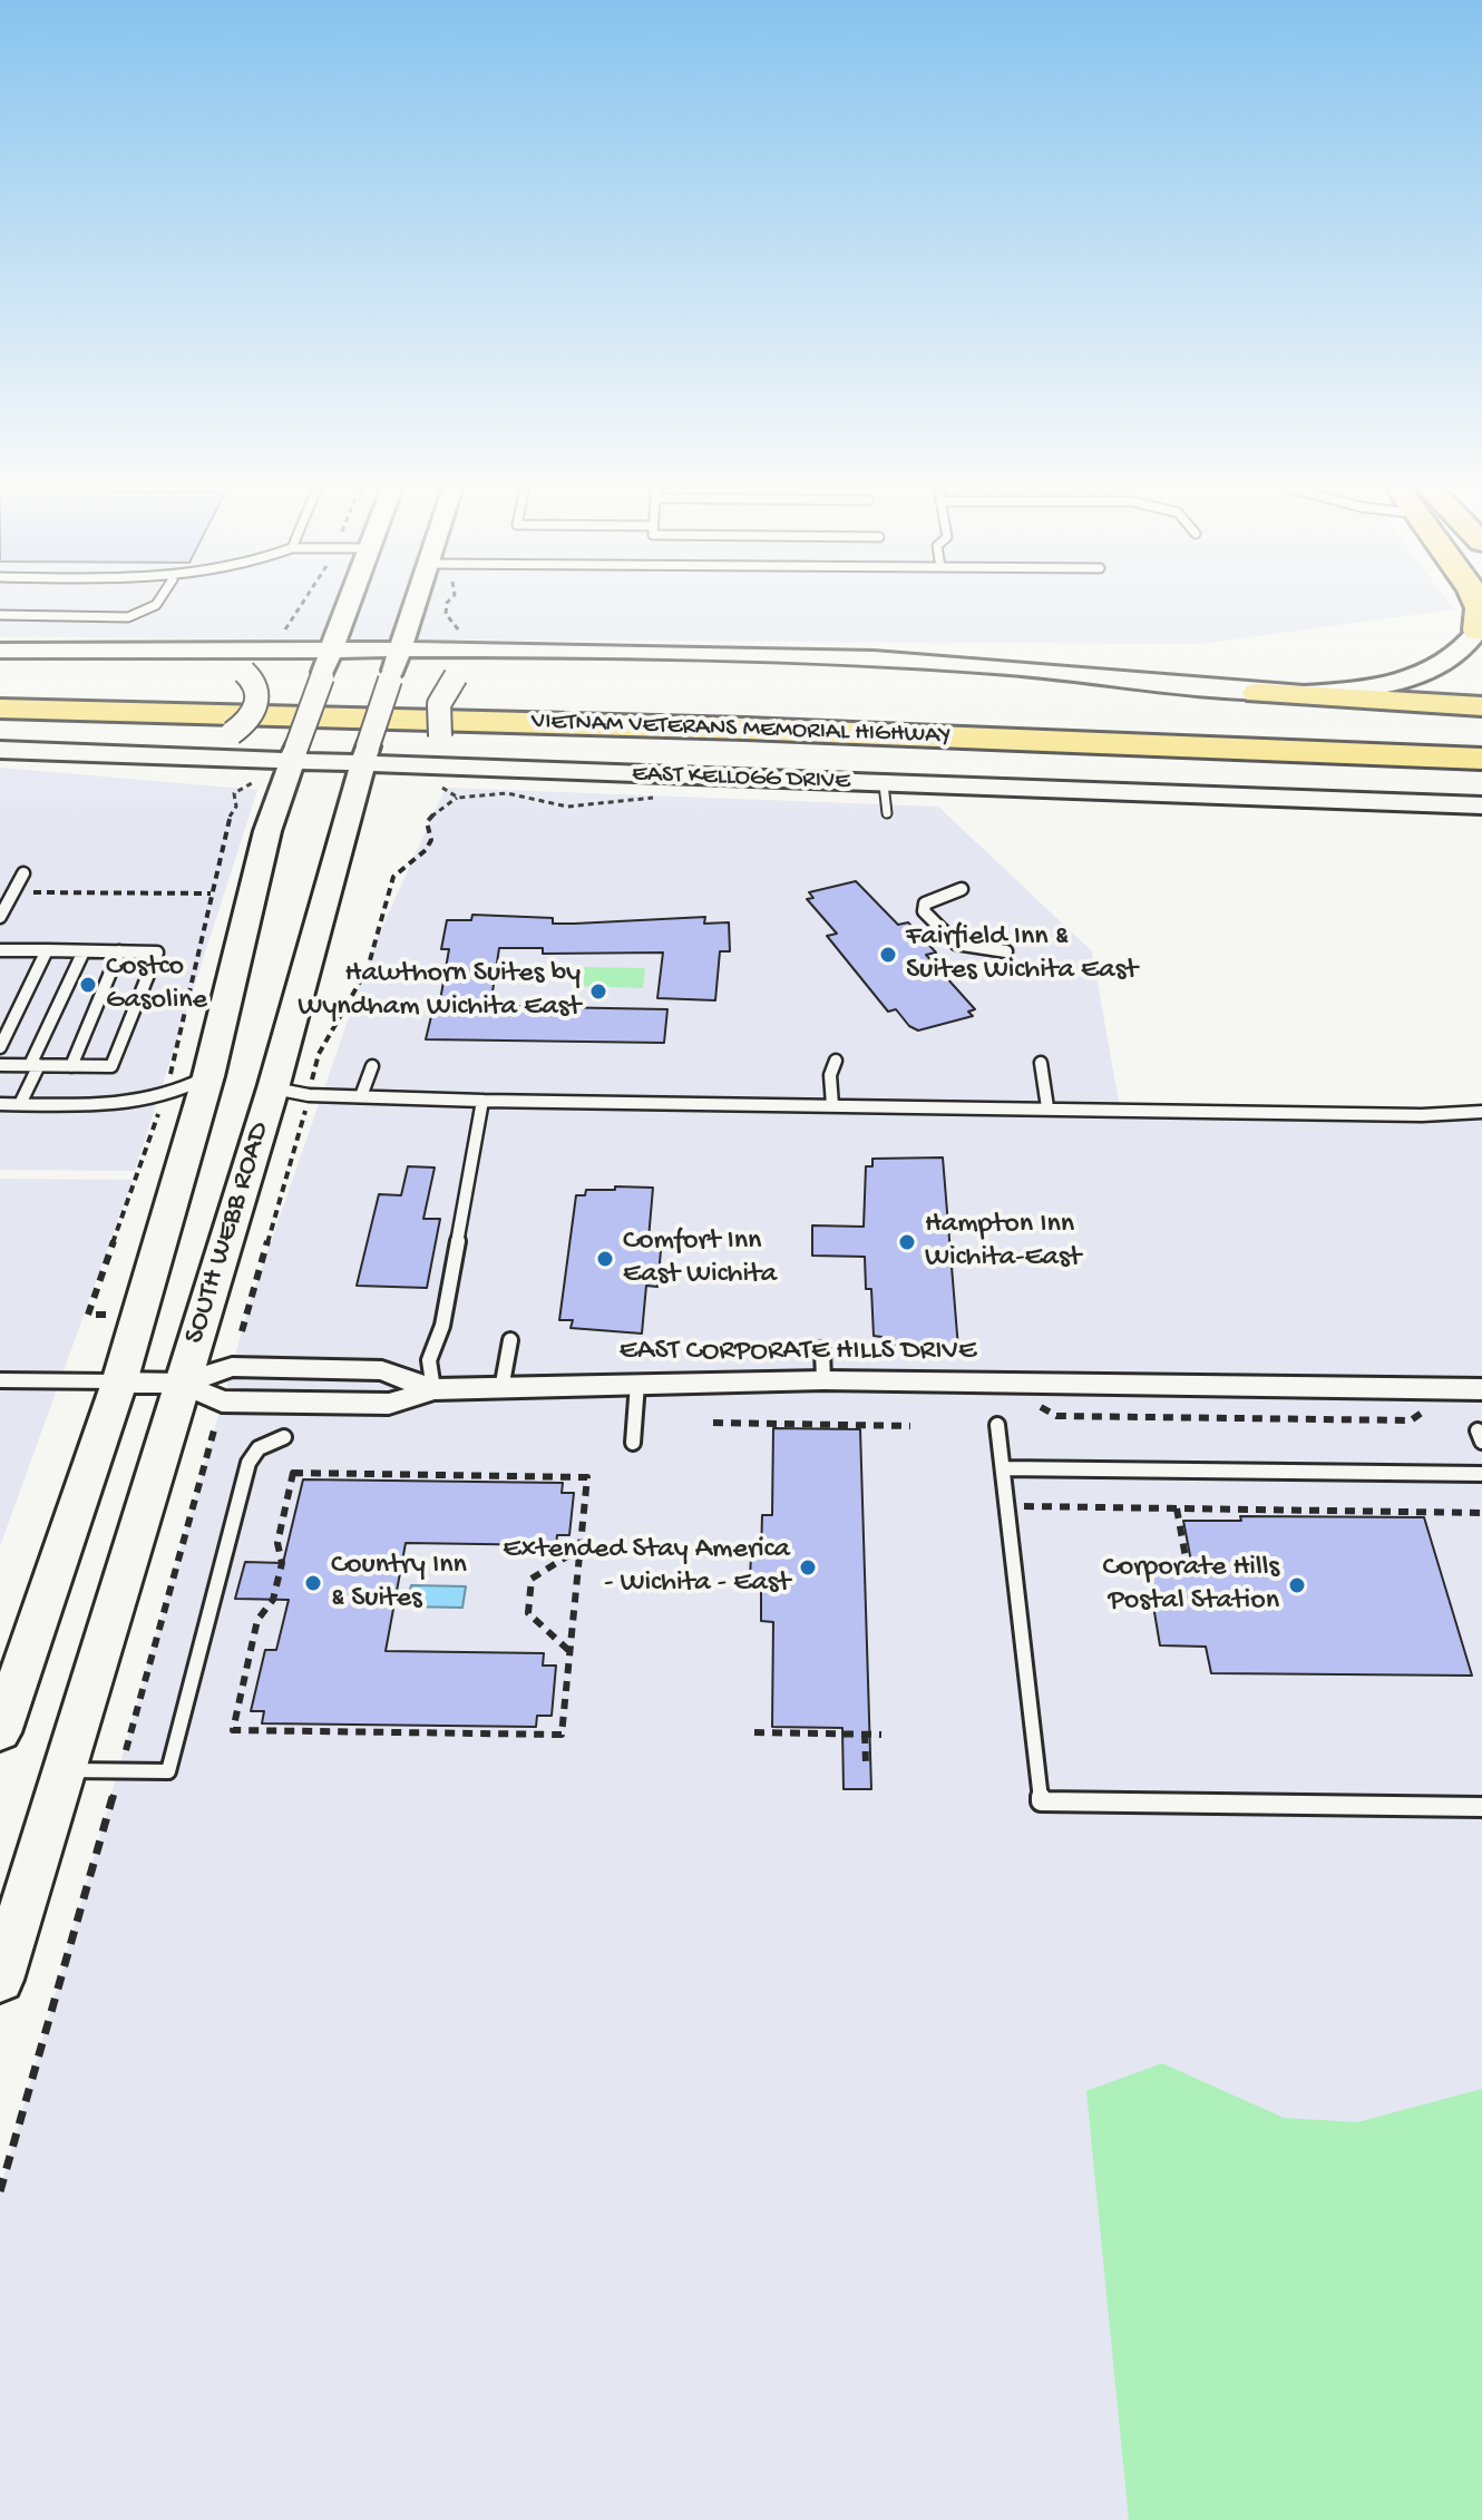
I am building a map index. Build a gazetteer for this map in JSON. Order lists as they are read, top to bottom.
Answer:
{
  "streets": {
    "highway": ["VIETNAM VETERANS MEMORIAL HIGHWAY"],
    "main road": ["EAST KELLOGG DRIVE", "SOUTH WEBB ROAD"],
    "street": ["EAST CORPORATE HILLS DRIVE"]
  },
  "crossings": [
    ["EAST KELLOGG DRIVE", "SOUTH WEBB ROAD"],
    ["SOUTH WEBB ROAD", "EAST CORPORATE HILLS DRIVE"]
  ],
  "places": [
    "Fairfield Inn & Suites Wichita East",
    "Costco Gasoline",
    "Hawthorn Suites by Wyndham Wichita East",
    "Hampton Inn Wichita-East",
    "Comfort Inn East Wichita",
    "Extended Stay America - Wichita - East",
    "Country Inn & Suites",
    "Corporate Hills Postal Station"
  ]
}
